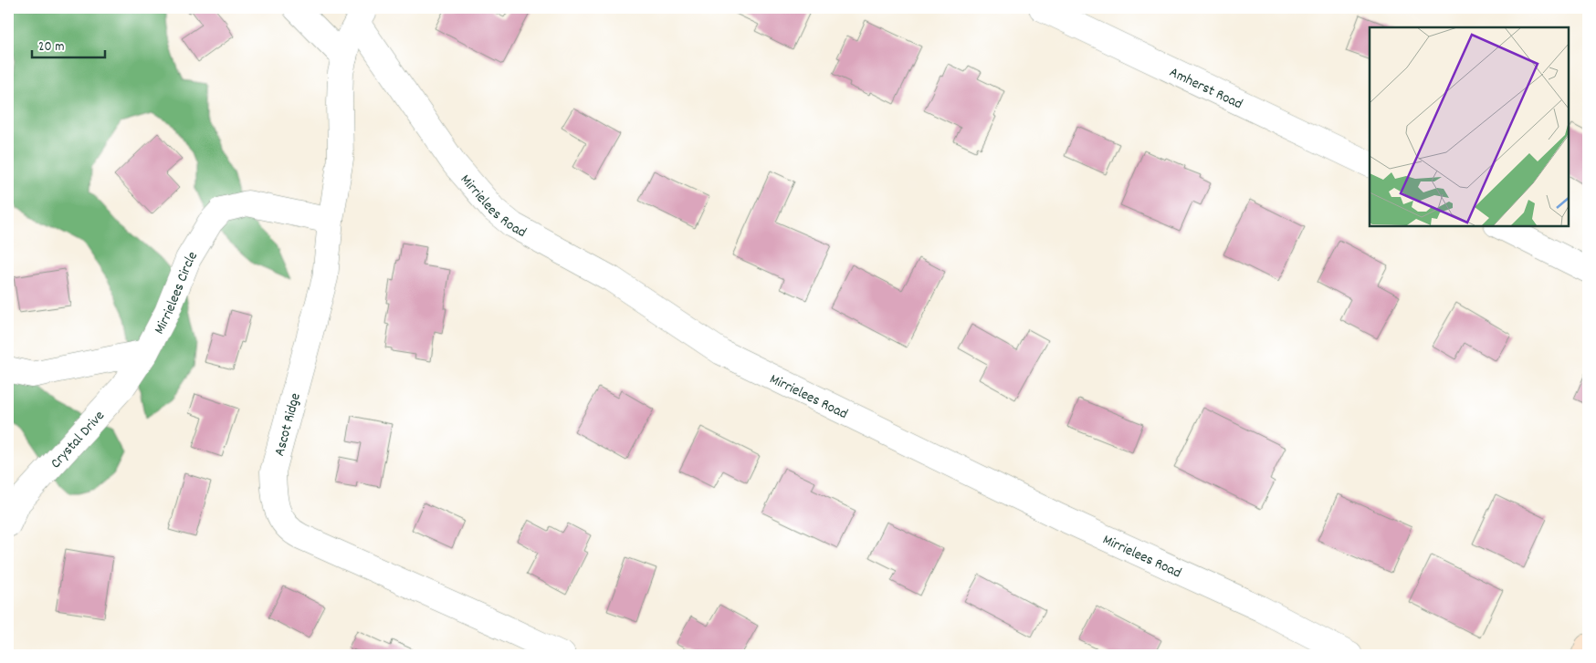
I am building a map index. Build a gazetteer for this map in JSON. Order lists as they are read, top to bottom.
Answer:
{
  "streets": {
    "street": [
      "Amherst Road",
      "Mirrielees Road",
      "Mirrielees Circle",
      "Ascot Ridge",
      "Crystal Drive"
    ]
  },
  "crossings": [
    ["Mirrielees Road", "Ascot Ridge"],
    ["Mirrielees Circle", "Ascot Ridge"],
    ["Mirrielees Circle", "Crystal Drive"]
  ],
  "scale_bar": "20 m"
}
